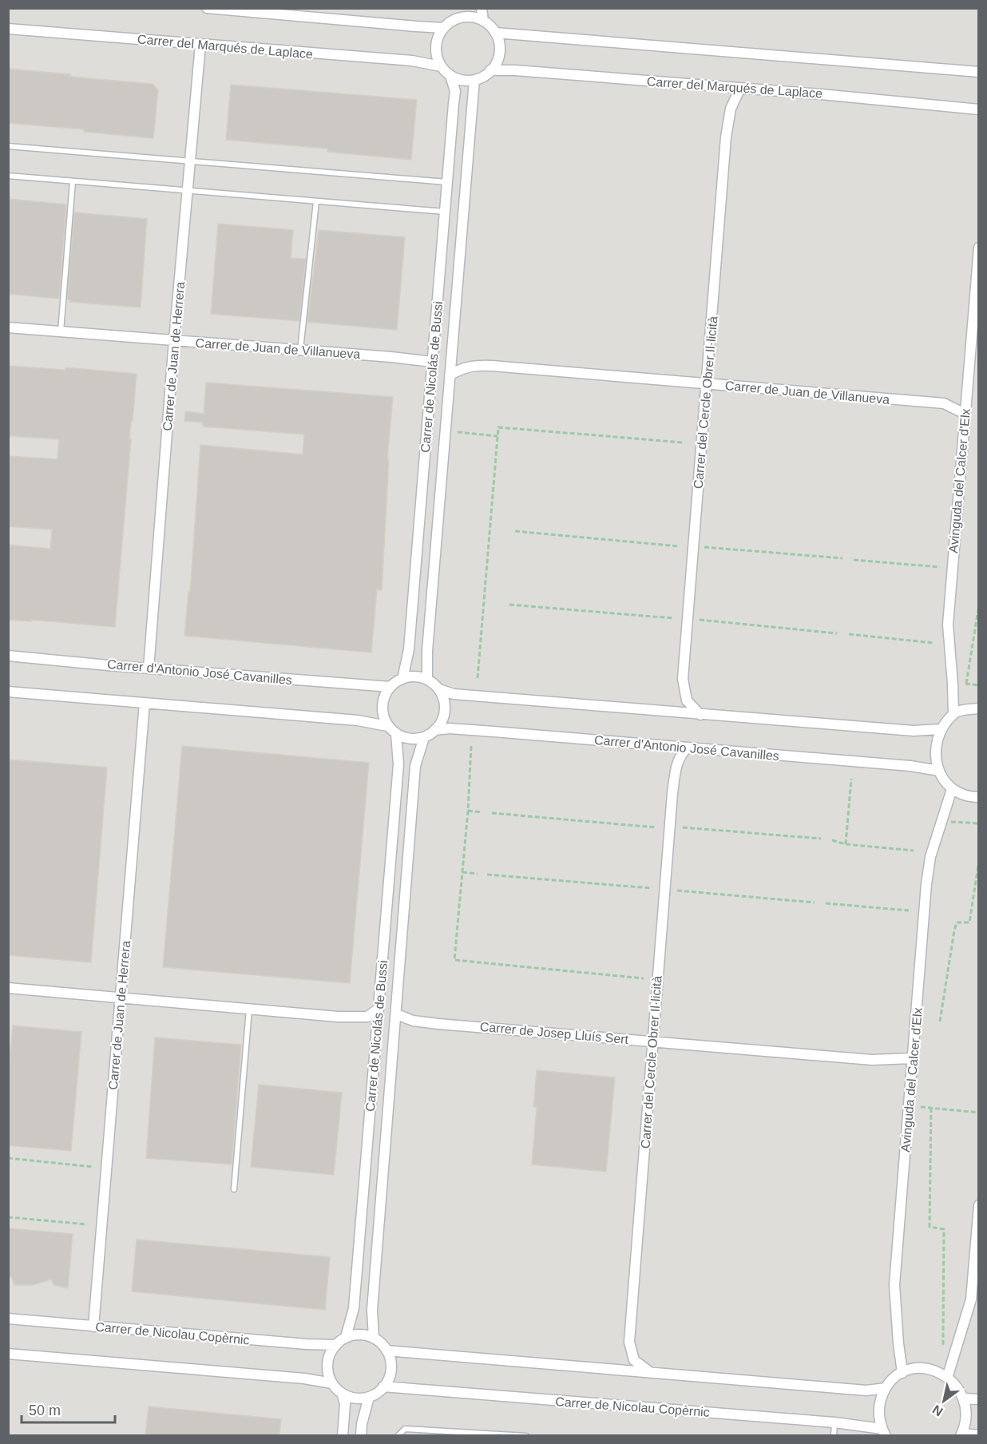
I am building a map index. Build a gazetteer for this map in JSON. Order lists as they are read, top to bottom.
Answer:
{
  "streets": {
    "street": [
      "Carrer del Marqués de Laplace",
      "Carrer de Juan de Villanueva",
      "Carrer de Juan de Herrera",
      "Carrer de Nicolás de Bussi",
      "Carrer del Cercle Obrer Il·licità",
      "Avinguda del Calcer d'Elx",
      "Carrer d'Antonio José Cavanilles",
      "Carrer de Josep Lluís Sert",
      "Carrer de Nicolau Copèrnic"
    ]
  },
  "crossings": [
    ["Carrer del Marqués de Laplace", "Carrer de Juan de Herrera"],
    ["Carrer del Marqués de Laplace", "Carrer de Nicolás de Bussi"],
    ["Carrer del Marqués de Laplace", "Carrer del Cercle Obrer Il·licità"],
    ["Carrer de Juan de Villanueva", "Carrer de Juan de Herrera"],
    ["Carrer de Juan de Villanueva", "Carrer de Nicolás de Bussi"],
    ["Carrer de Juan de Villanueva", "Carrer del Cercle Obrer Il·licità"],
    ["Carrer de Juan de Villanueva", "Avinguda del Calcer d'Elx"],
    ["Carrer de Juan de Herrera", "Carrer d'Antonio José Cavanilles"],
    ["Carrer de Juan de Herrera", "Carrer de Nicolau Copèrnic"],
    ["Carrer de Nicolás de Bussi", "Carrer d'Antonio José Cavanilles"],
    ["Carrer de Nicolás de Bussi", "Carrer de Josep Lluís Sert"],
    ["Carrer de Nicolás de Bussi", "Carrer de Nicolau Copèrnic"],
    ["Carrer del Cercle Obrer Il·licità", "Carrer d'Antonio José Cavanilles"],
    ["Carrer del Cercle Obrer Il·licità", "Carrer de Josep Lluís Sert"],
    ["Avinguda del Calcer d'Elx", "Carrer de Josep Lluís Sert"]
  ],
  "scale_bar": "50 m",
  "north": "bottom left"
}
